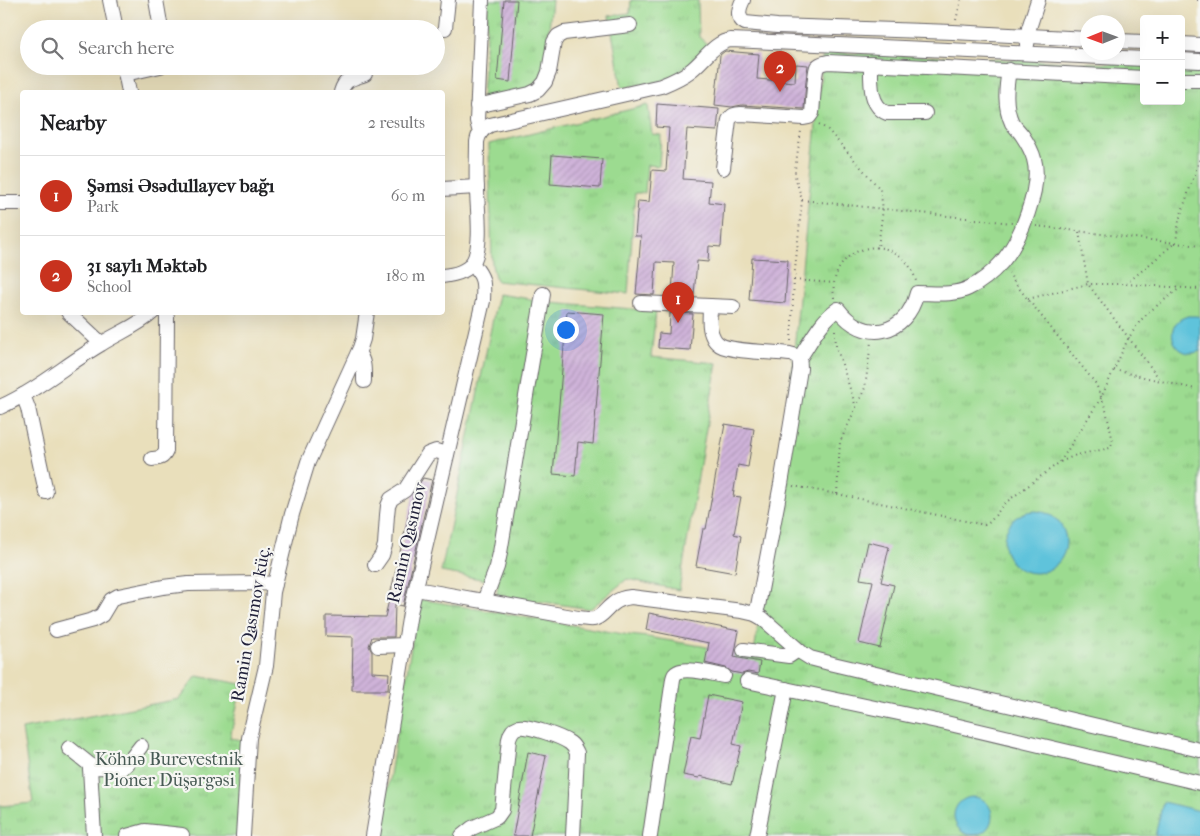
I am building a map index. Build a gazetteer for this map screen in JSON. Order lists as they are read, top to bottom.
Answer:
{
  "streets": {
    "street": ["Ramin Qasımov", "Ramin Qasımov küç."]
  },
  "parks": ["Köhnə Burevestnik Pioner Düşərgəsi"],
  "north": "left",
  "page": {
    "map_buttons": ["+", "−"],
    "search": "Search here",
    "pins": ["2", "1"],
    "heading": ["Nearby", "2 results"],
    "list": [
      {
        "mark": "1",
        "name": "Şəmsi Əsədullayev bağı",
        "note": "Park",
        "value": "60 m"
      },
      {
        "mark": "2",
        "name": "31 saylı Məktəb",
        "note": "School",
        "value": "180 m"
      }
    ]
  }
}
